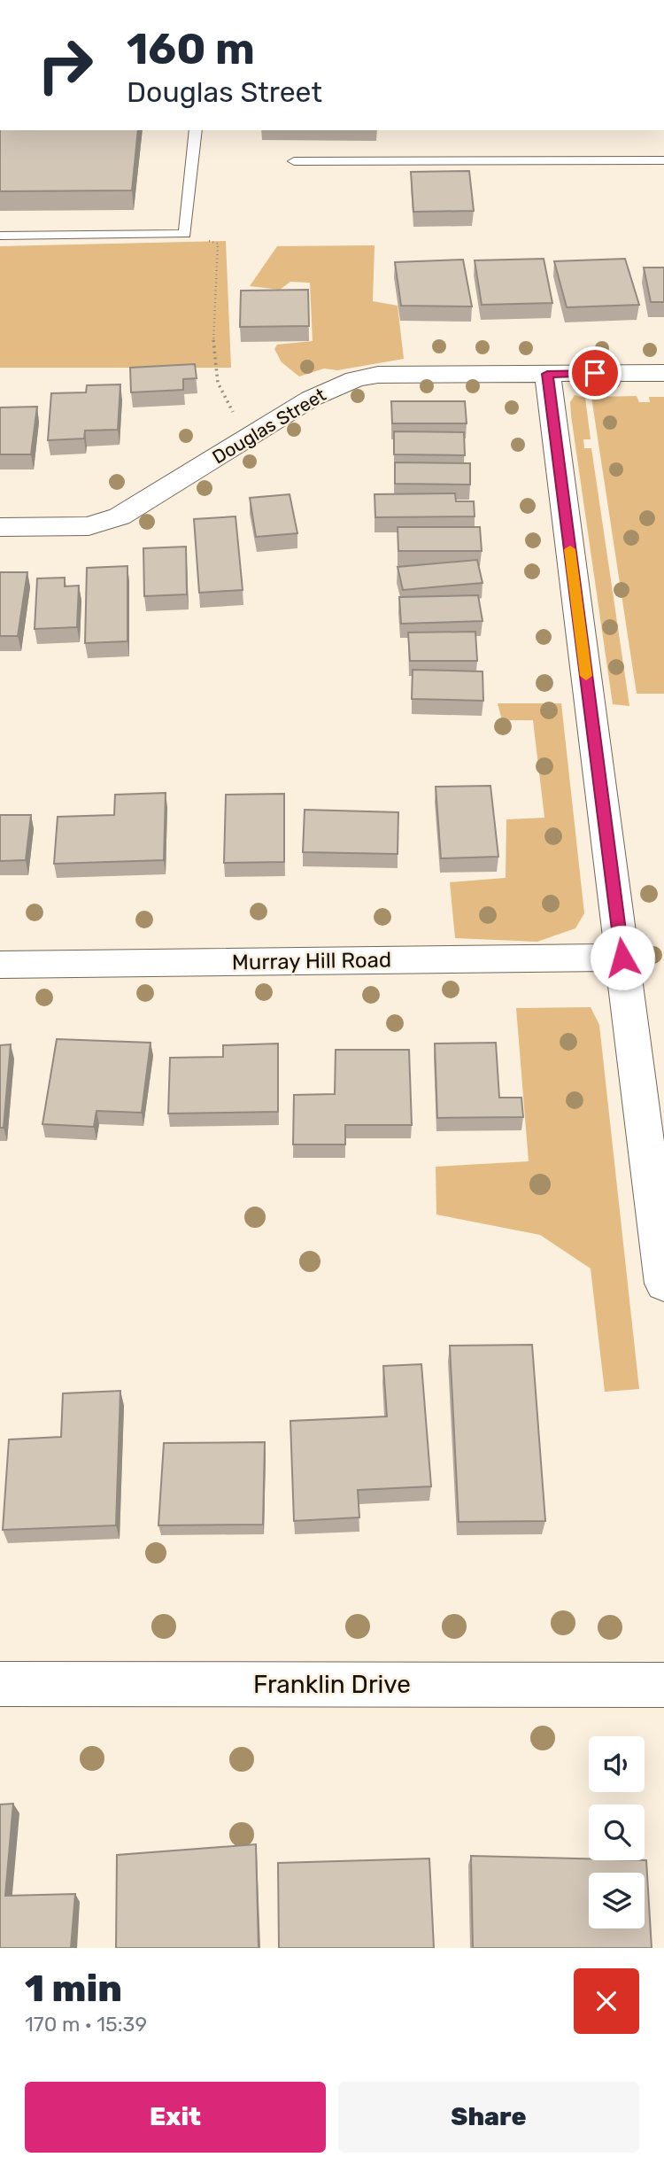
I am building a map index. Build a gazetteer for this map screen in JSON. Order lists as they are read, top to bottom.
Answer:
{
  "streets": {
    "street": ["Douglas Street", "Murray Hill Road", "Franklin Drive"]
  },
  "page": {
    "turn": ["160 m", "Douglas Street"],
    "heading": ["1 min", "170 m · 15:39"],
    "buttons": ["Exit", "Share"]
  }
}
